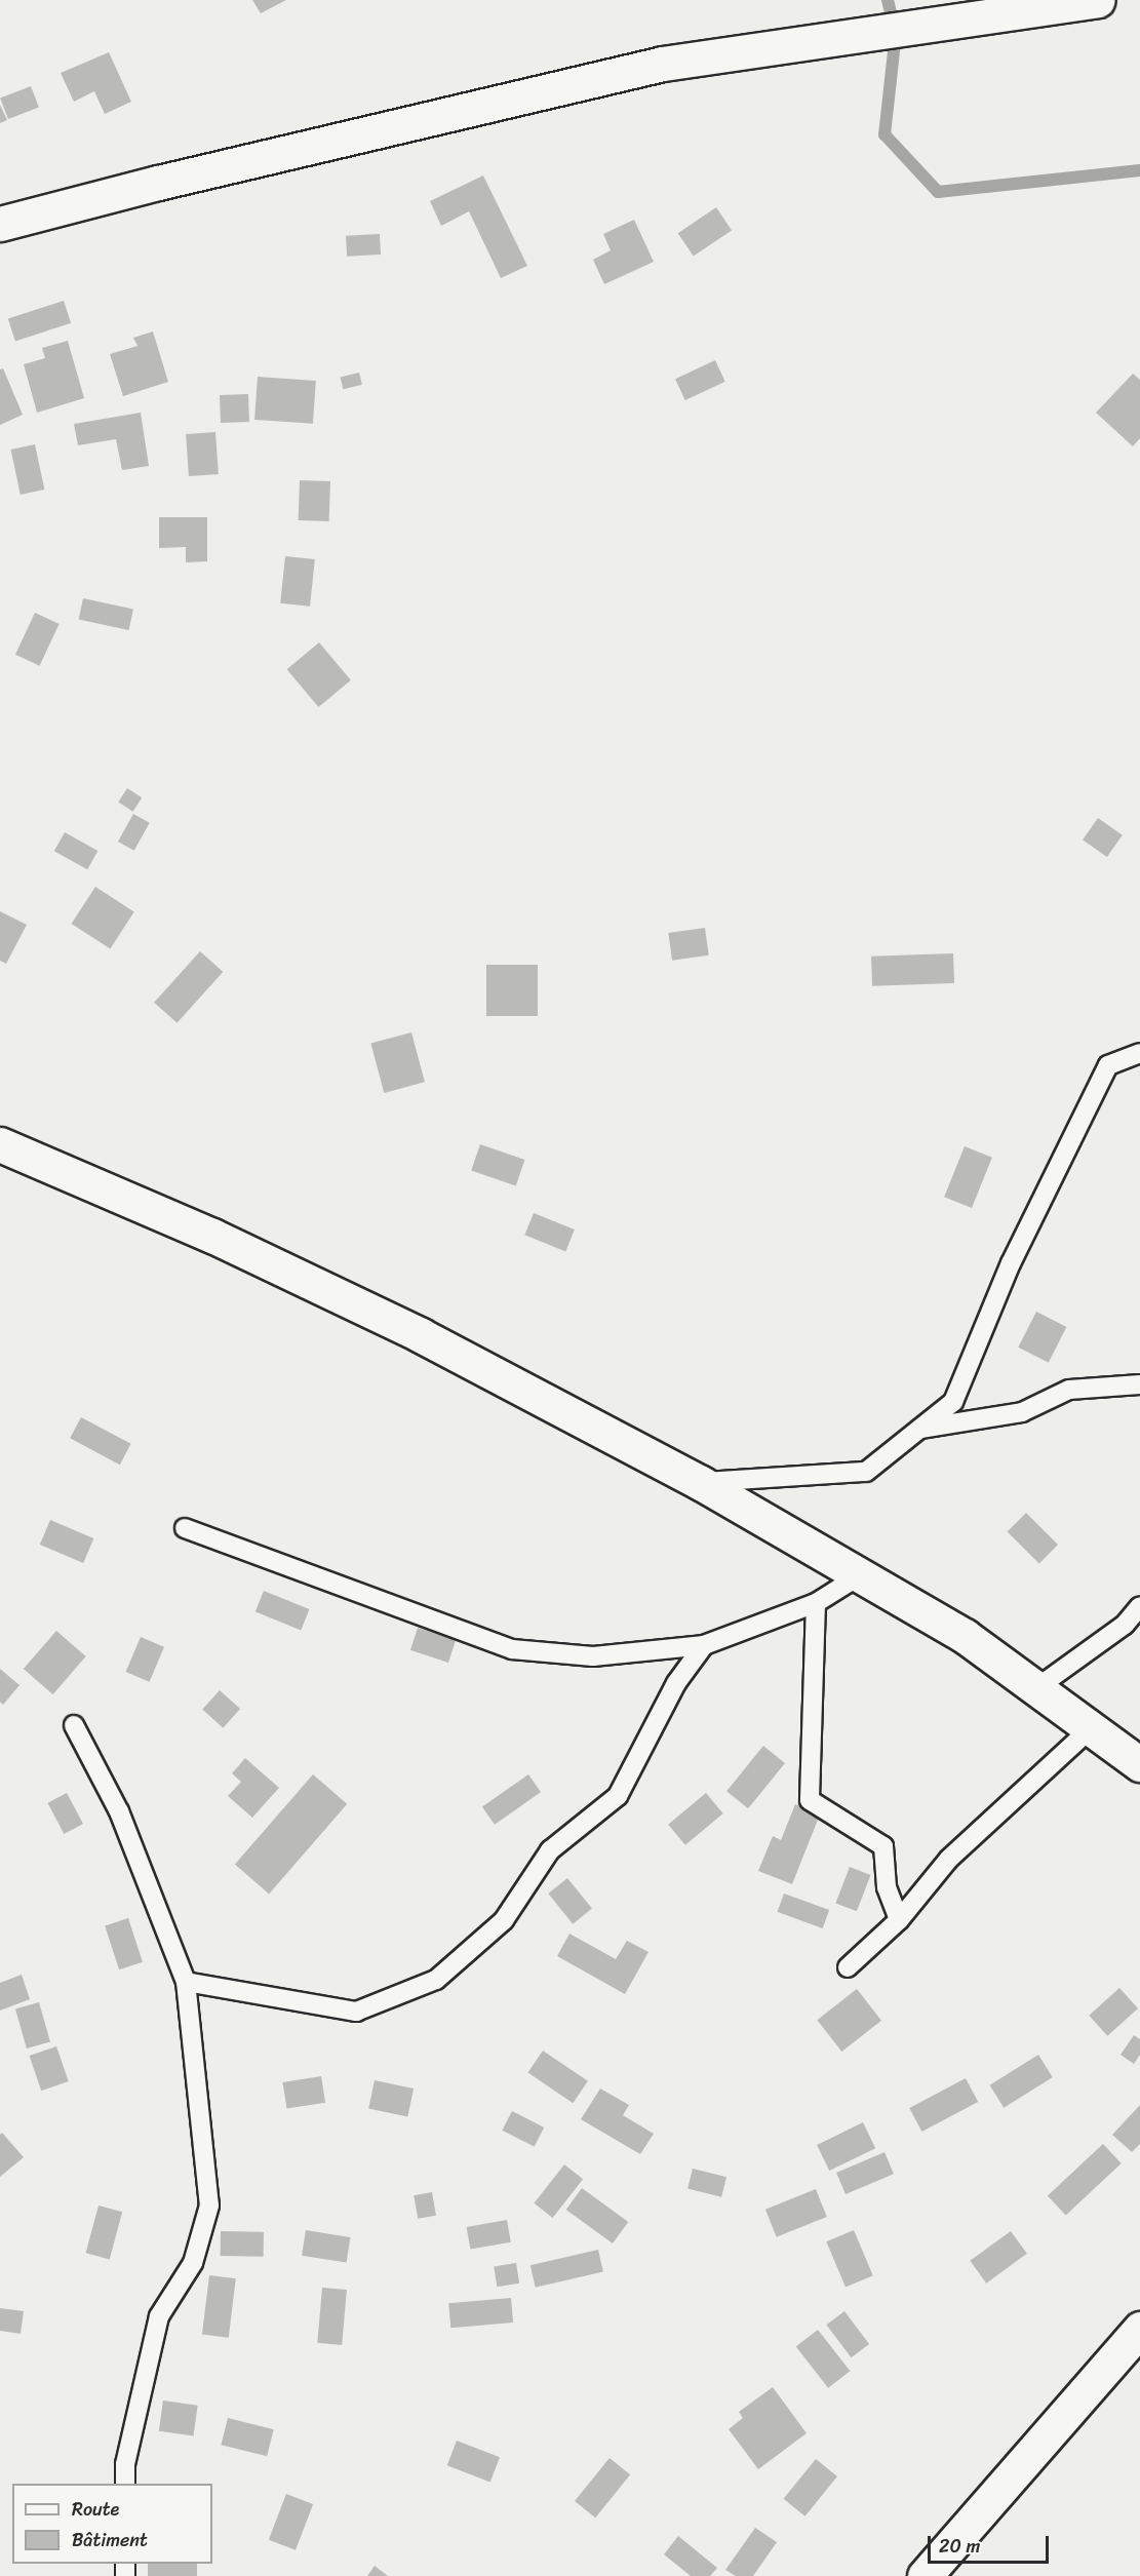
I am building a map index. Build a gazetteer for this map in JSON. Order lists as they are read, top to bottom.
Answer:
{
  "legend": ["Route", "Bâtiment"],
  "scale_bar": "20 m"
}
